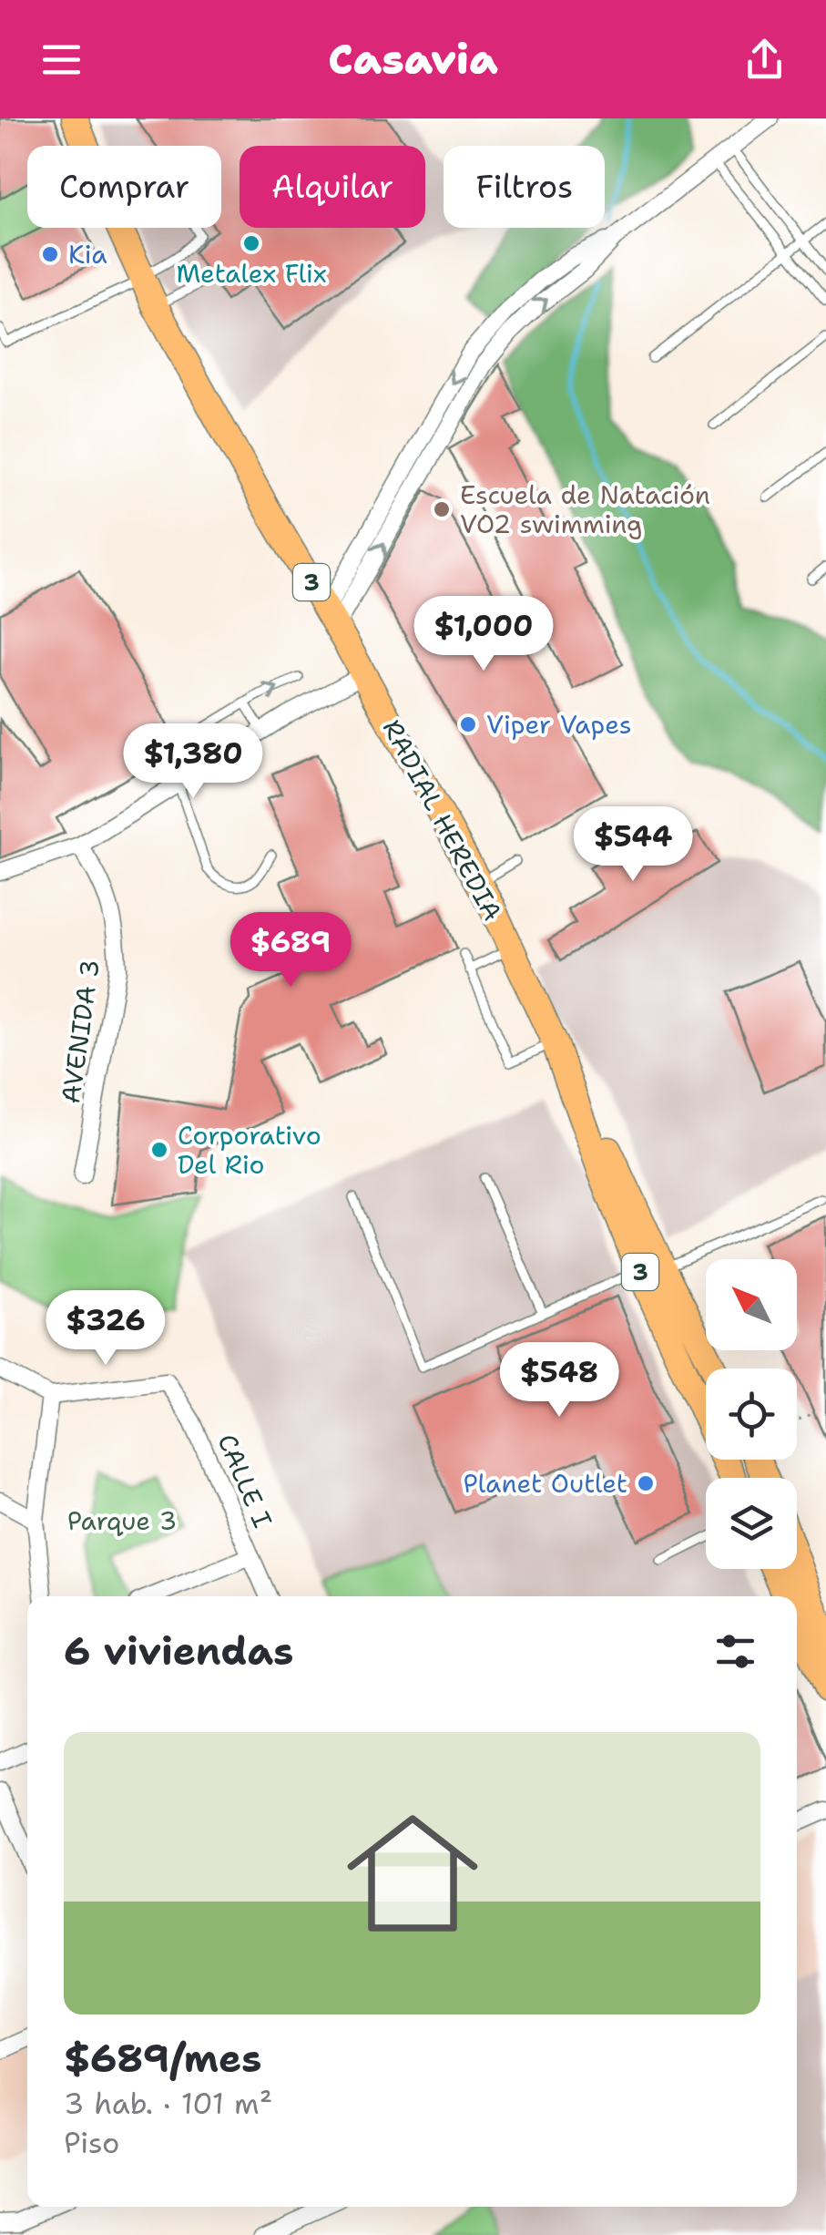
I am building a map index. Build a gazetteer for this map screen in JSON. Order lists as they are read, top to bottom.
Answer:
{
  "streets": {
    "main road": ["3", "RADIAL HEREDIA"],
    "street": ["AVENIDA 3", "CALLE I"]
  },
  "crossings": [
    ["3", "RADIAL HEREDIA"]
  ],
  "parks": ["Parque 3"],
  "places": [
    "Metalex Flix",
    "Kia",
    "Escuela de Natación VO2 swimming",
    "Viper Vapes",
    "Corporativo Del Rio",
    "Planet Outlet"
  ],
  "north": "top left",
  "page": {
    "header": "Casavia",
    "chip": ["Comprar", "Alquilar", "Filtros"],
    "price": [
      "$1,000",
      "$1,380",
      "$544",
      "$689",
      "$326",
      "$548"
    ],
    "heading": "6 viviendas",
    "list": [
      {
        "name": "$689/mes",
        "note": "3 hab. · 101 m² · Piso"
      }
    ]
  }
}
